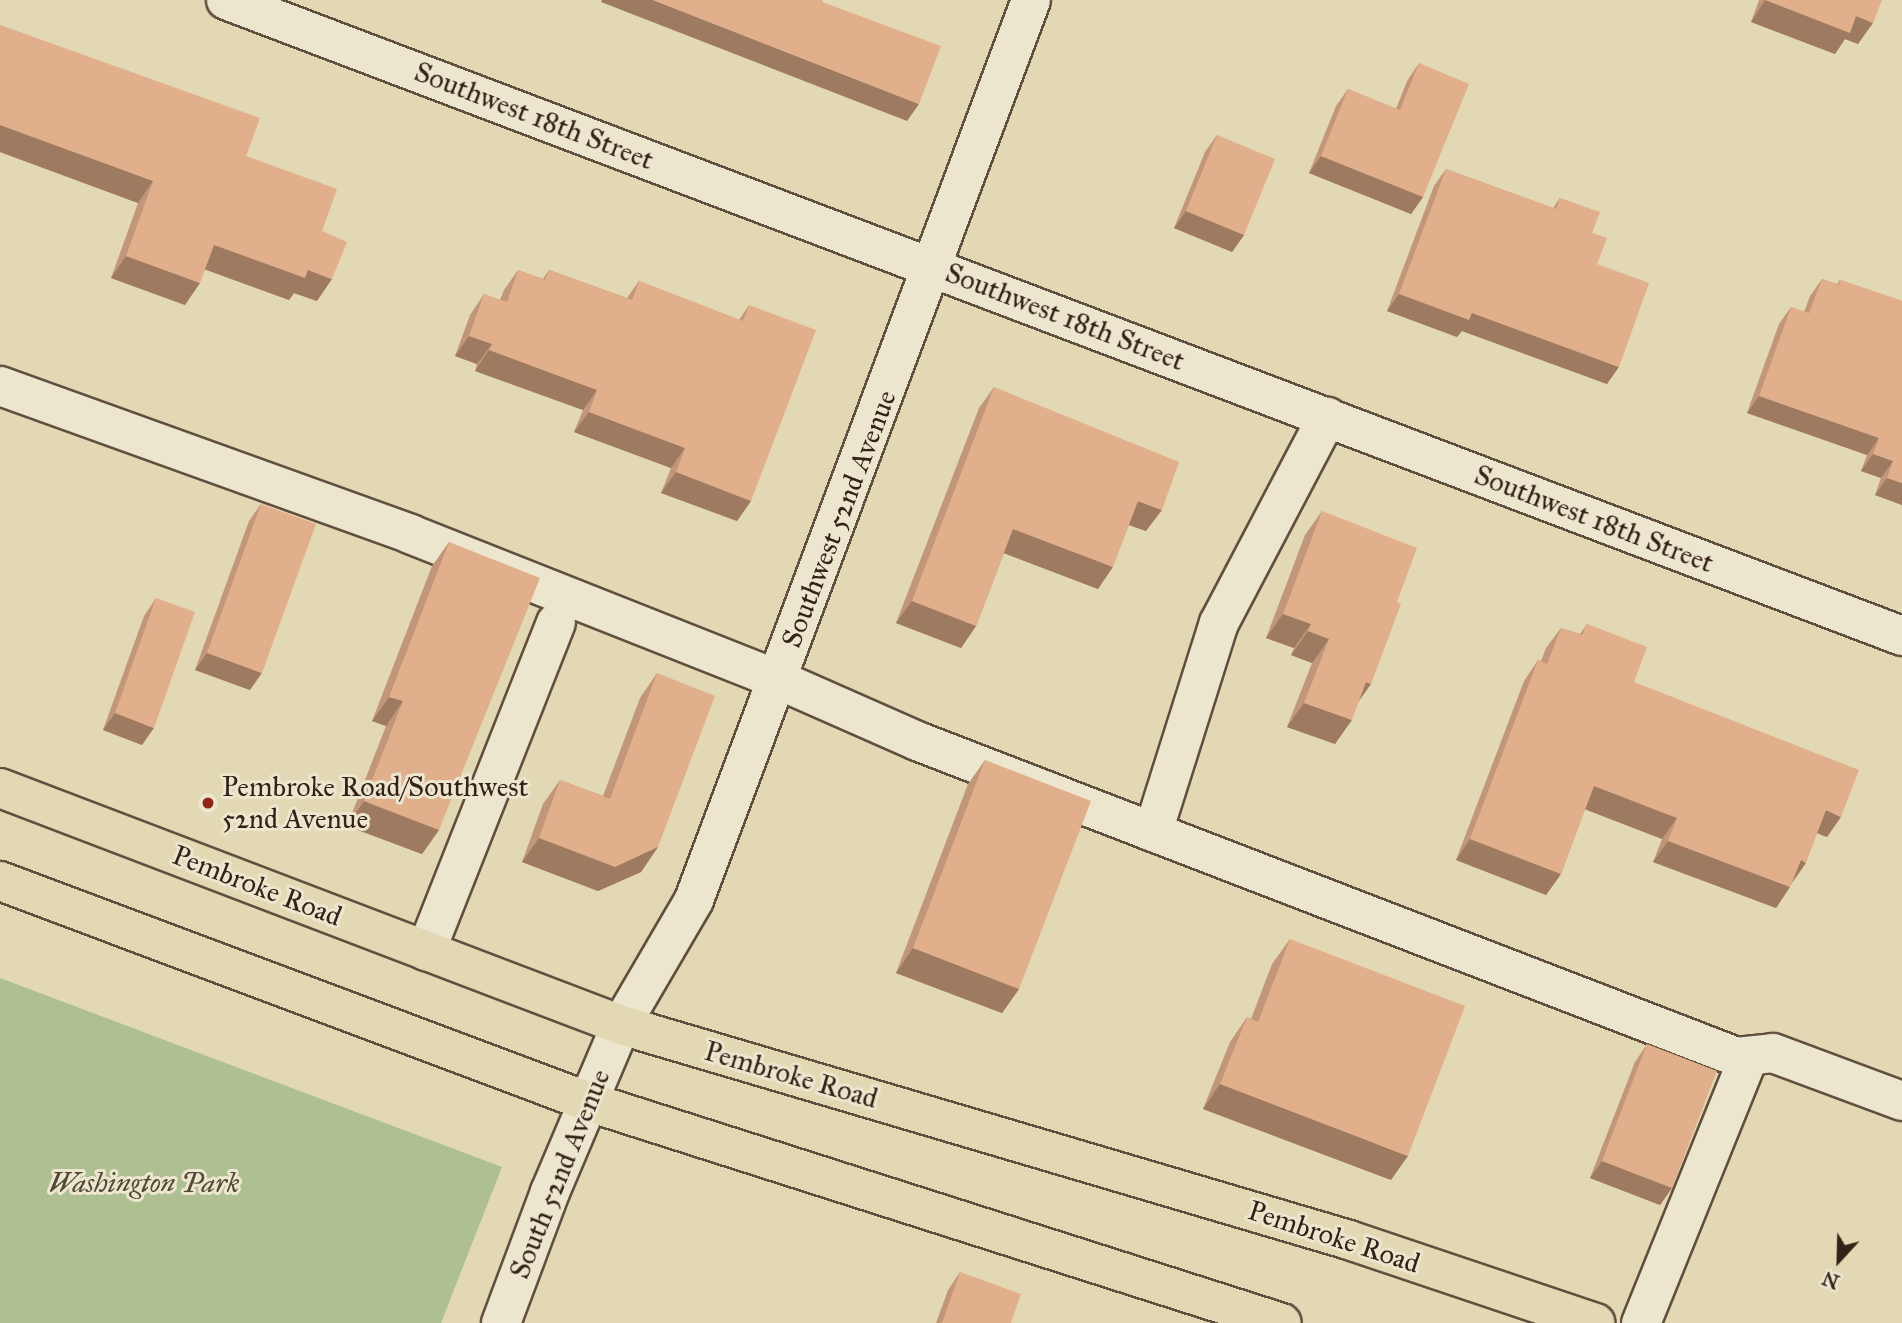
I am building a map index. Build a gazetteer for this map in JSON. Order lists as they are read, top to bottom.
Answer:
{
  "streets": {
    "main road": ["Pembroke Road"],
    "street": ["Southwest 18th Street", "Southwest 52nd Avenue", "South 52nd Avenue"]
  },
  "crossings": [
    ["Southwest 18th Street", "Southwest 52nd Avenue"],
    ["Southwest 52nd Avenue", "Pembroke Road"],
    ["Southwest 52nd Avenue", "South 52nd Avenue"],
    ["Pembroke Road", "South 52nd Avenue"]
  ],
  "parks": ["Washington Park"],
  "places": ["Pembroke Road/Southwest 52nd Avenue"],
  "north": "bottom"
}
